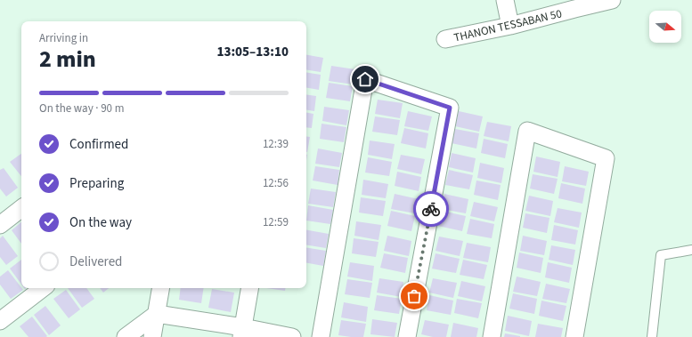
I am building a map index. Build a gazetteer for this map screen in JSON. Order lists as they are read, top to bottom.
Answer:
{
  "streets": {
    "street": ["THANON TESSABAN 50"]
  },
  "north": "right",
  "page": {
    "heading": ["2 min", "Arriving in", "13:05–13:10"],
    "bar": "On the way · 90 m",
    "list": [
      ["Confirmed", "12:39"],
      ["Preparing", "12:56"],
      ["On the way", "12:59"],
      "Delivered"
    ]
  }
}
